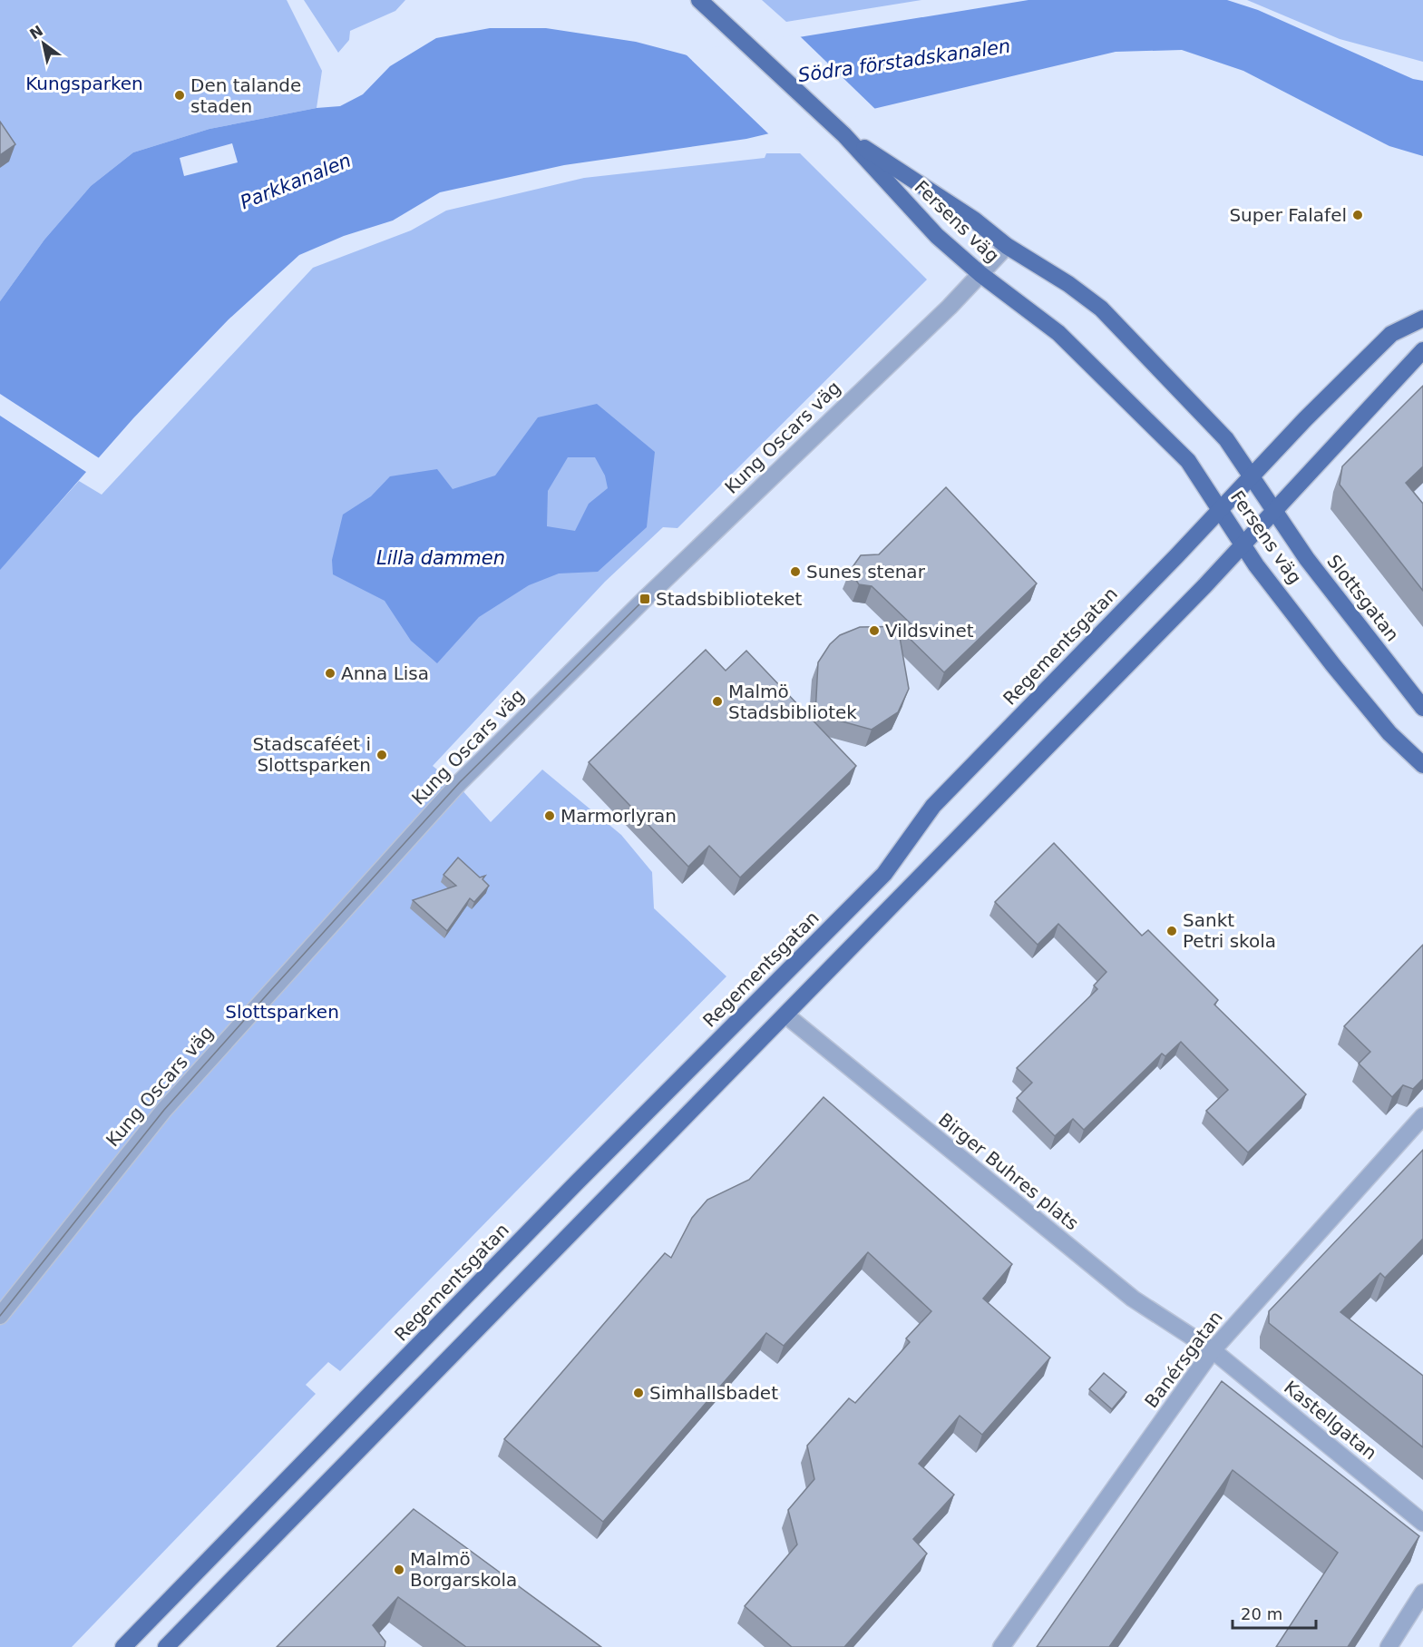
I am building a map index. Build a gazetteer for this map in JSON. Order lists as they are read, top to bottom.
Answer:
{
  "streets": {
    "main road": ["Fersens väg", "Slottsgatan", "Regementsgatan"],
    "street": [
      "Kung Oscars väg",
      "Birger Buhres plats",
      "Banérsgatan",
      "Kastellgatan"
    ]
  },
  "crossings": [
    ["Fersens väg", "Kung Oscars väg"],
    ["Fersens väg", "Slottsgatan"],
    ["Fersens väg", "Regementsgatan"],
    ["Birger Buhres plats", "Banérsgatan"],
    ["Birger Buhres plats", "Kastellgatan"],
    ["Banérsgatan", "Kastellgatan"]
  ],
  "water": ["Södra förstadskanalen", "Parkkanalen", "Lilla dammen"],
  "parks": ["Kungsparken", "Slottsparken"],
  "places": {
    "other": [
      "Den talande staden",
      "Super Falafel",
      "Sunes stenar",
      "Vildsvinet",
      "Anna Lisa",
      "Malmö Stadsbibliotek",
      "Stadscaféet i Slottsparken",
      "Marmorlyran",
      "Sankt Petri skola",
      "Simhallsbadet",
      "Malmö Borgarskola"
    ],
    "transit": ["Stadsbiblioteket"]
  },
  "scale_bar": "20 m",
  "north": "top left"
}
